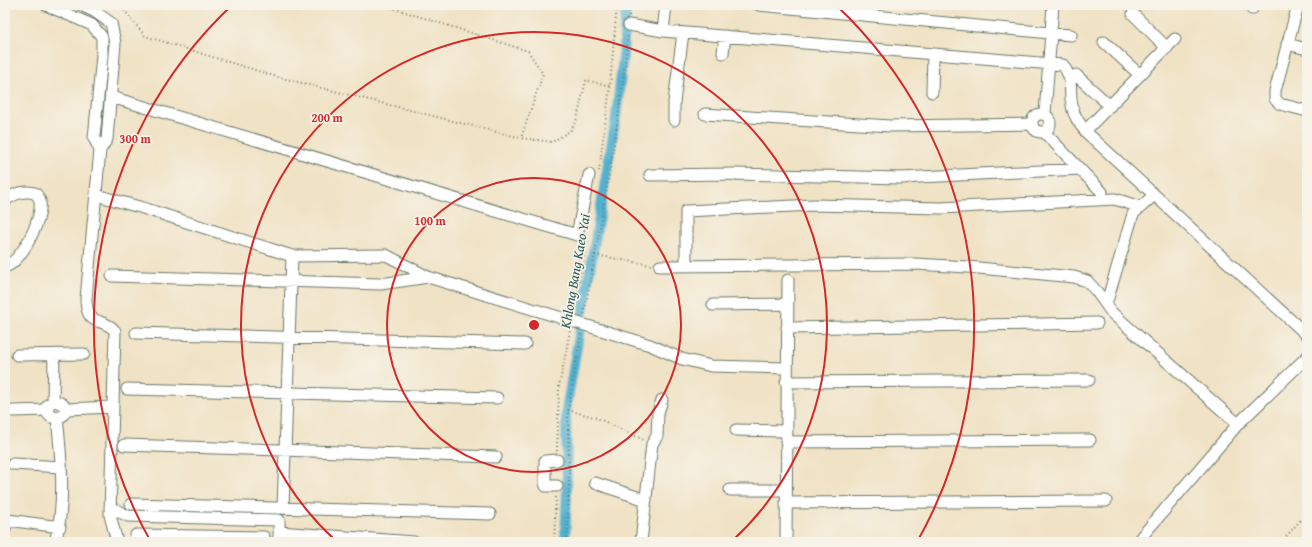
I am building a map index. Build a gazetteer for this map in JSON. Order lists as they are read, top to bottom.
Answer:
{
  "water": ["Khlong Bang Kaeo Yai"],
  "rings": ["200 m", "300 m", "100 m"]
}
